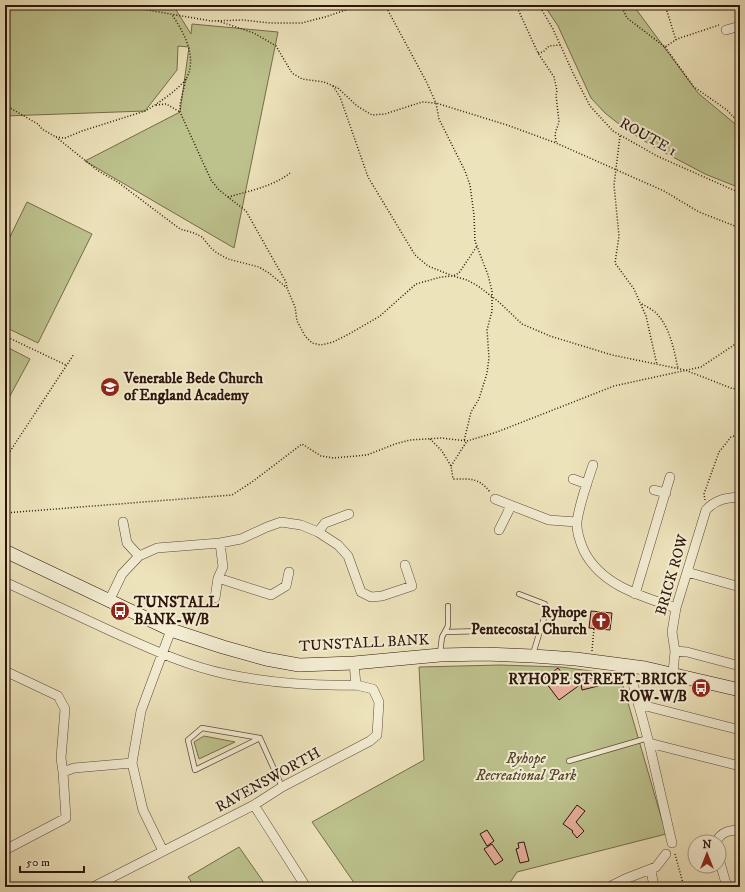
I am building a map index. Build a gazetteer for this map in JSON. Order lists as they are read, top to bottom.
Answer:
{
  "streets": {
    "main road": ["TUNSTALL BANK"],
    "street": ["BRICK ROW", "RAVENSWORTH"],
    "path": ["ROUTE 1"]
  },
  "crossings": [
    ["BRICK ROW", "TUNSTALL BANK"]
  ],
  "parks": ["Ryhope Recreational Park"],
  "places": {
    "school or university": ["Venerable Bede Church of England Academy"],
    "bus stop": ["TUNSTALL BANK-W/B", "RYHOPE STREET-BRICK ROW-W/B"],
    "church": ["Ryhope Pentecostal Church"]
  },
  "scale_bar": "50 m",
  "north": "top"
}
